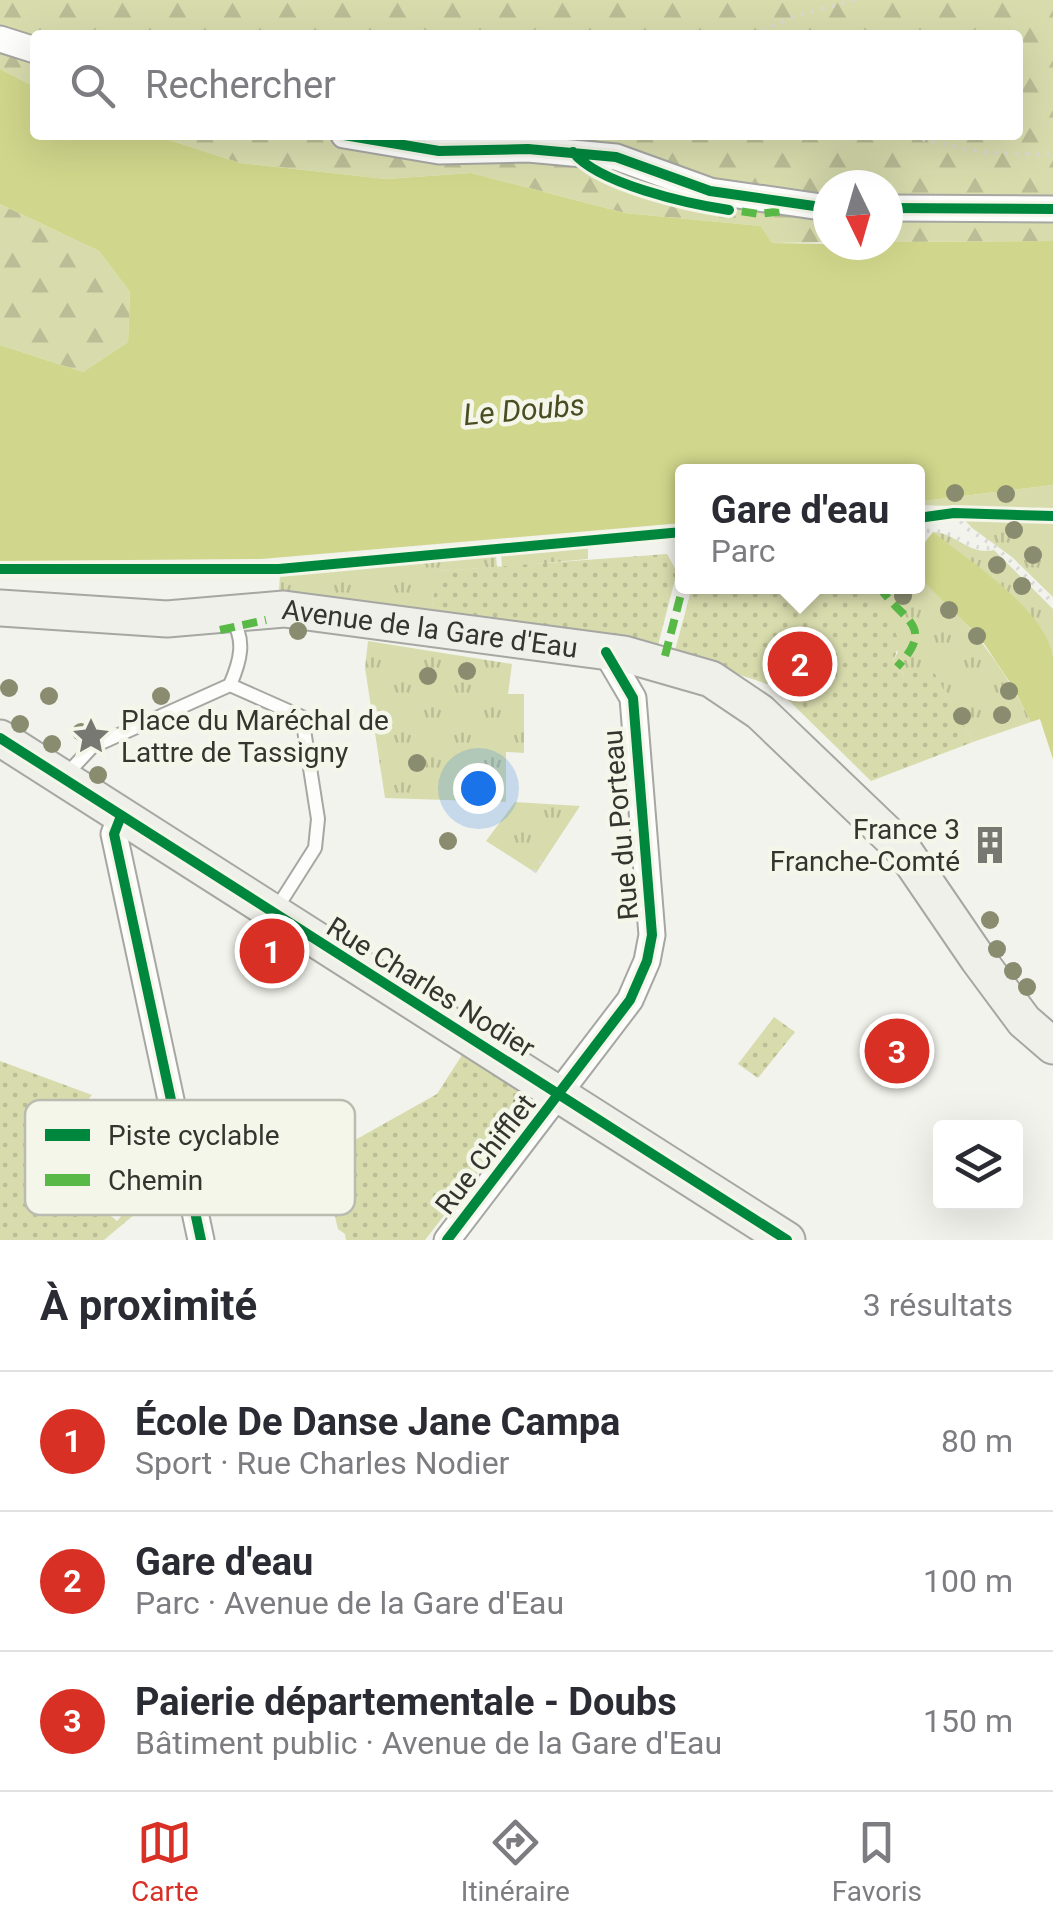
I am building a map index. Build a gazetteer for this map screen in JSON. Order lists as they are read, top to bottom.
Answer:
{
  "streets": {
    "main road": ["Avenue de la Gare d'Eau", "Rue Charles Nodier"],
    "street": ["Rue du Porteau", "Rue Chifflet"]
  },
  "crossings": [
    ["Avenue de la Gare d'Eau", "Rue du Porteau"],
    ["Rue du Porteau", "Rue Charles Nodier"],
    ["Rue du Porteau", "Rue Chifflet"],
    ["Rue Charles Nodier", "Rue Chifflet"]
  ],
  "water": ["Le Doubs"],
  "places": {
    "place": ["Place du Maréchal de Lattre de Tassigny"],
    "building": ["France 3 Franche-Comté"]
  },
  "legend": ["Piste cyclable", "Chemin"],
  "north": "bottom",
  "page": {
    "search": "Rechercher",
    "popup": ["Gare d'eau", "Parc"],
    "pins": ["2", "1", "3"],
    "heading": ["À proximité", "3 résultats"],
    "list": [
      {
        "mark": "1",
        "name": "École De Danse Jane Campa",
        "note": "Sport · Rue Charles Nodier",
        "value": "80 m"
      },
      {
        "mark": "2",
        "name": "Gare d'eau",
        "note": "Parc · Avenue de la Gare d'Eau",
        "value": "100 m"
      },
      {
        "mark": "3",
        "name": "Paierie départementale - Doubs",
        "note": "Bâtiment public · Avenue de la Gare d'Eau",
        "value": "150 m"
      }
    ],
    "nav": ["Carte", "Itinéraire", "Favoris"]
  }
}
